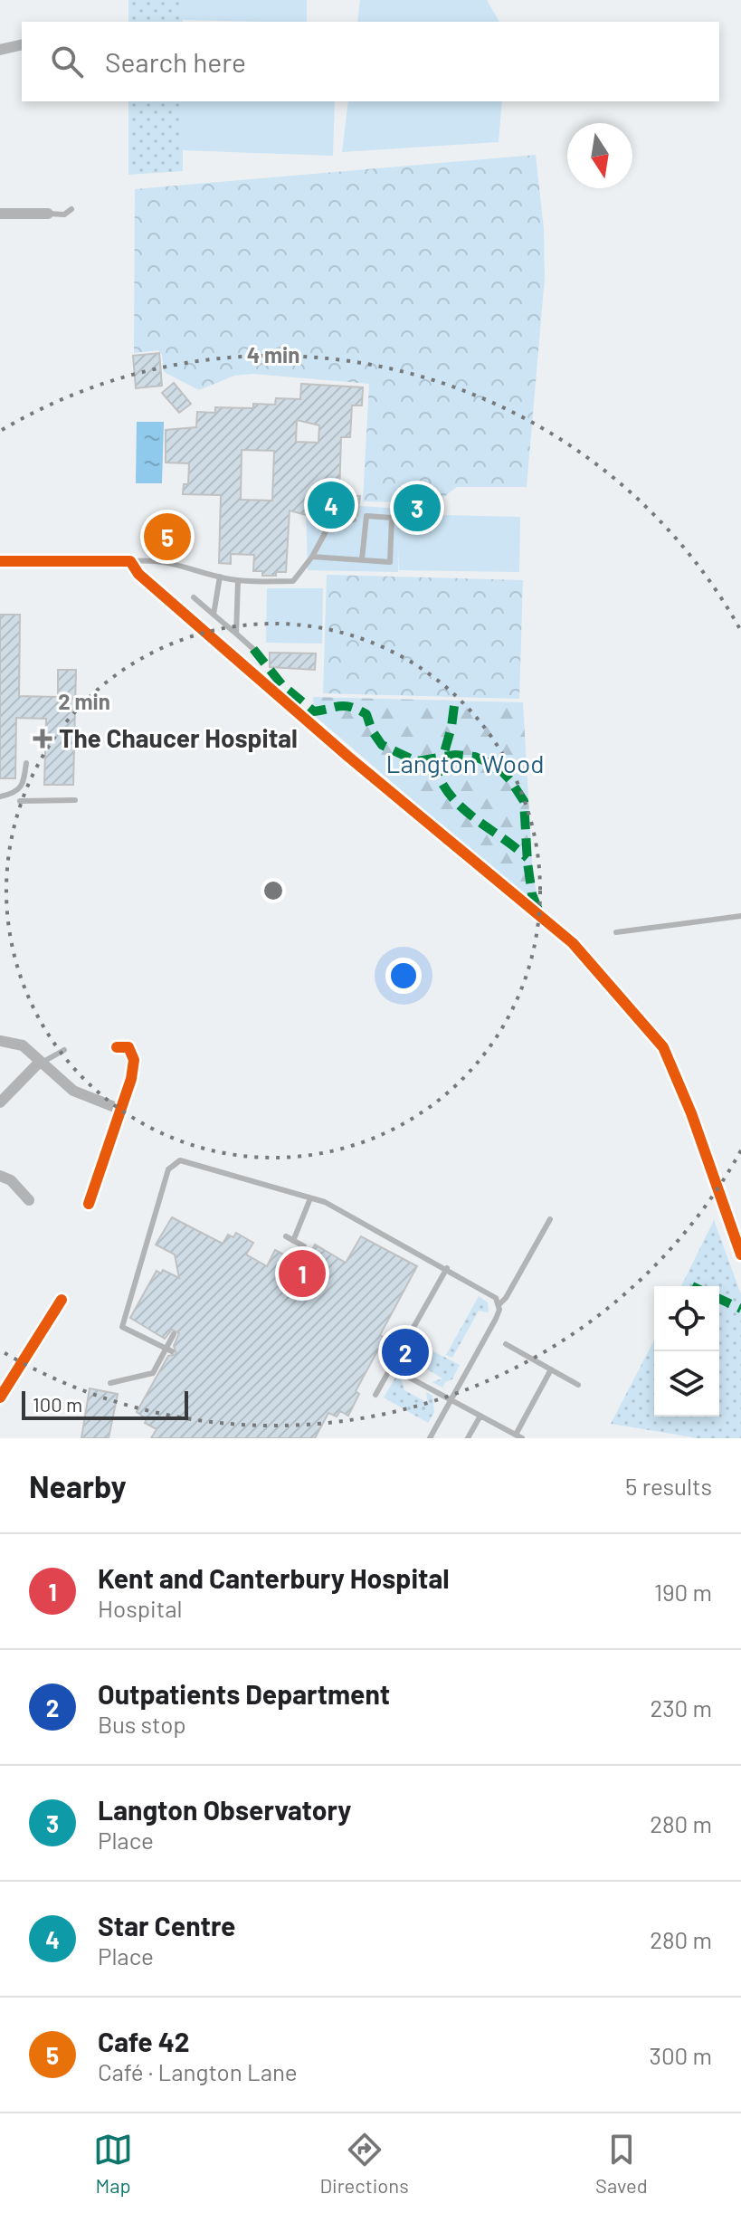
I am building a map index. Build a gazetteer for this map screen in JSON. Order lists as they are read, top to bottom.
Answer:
{
  "parks": ["Langton Wood"],
  "places": {
    "health": ["The Chaucer Hospital"]
  },
  "scale_bar": "100 m",
  "north": "bottom",
  "page": {
    "search": "Search here",
    "pins": [
      "4",
      "3",
      "5",
      "1",
      "2"
    ],
    "scale": "100 m",
    "heading": ["Nearby", "5 results"],
    "list": [
      {
        "mark": "1",
        "name": "Kent and Canterbury Hospital",
        "note": "Hospital",
        "value": "190 m"
      },
      {
        "mark": "2",
        "name": "Outpatients Department",
        "note": "Bus stop",
        "value": "230 m"
      },
      {
        "mark": "3",
        "name": "Langton Observatory",
        "note": "Place",
        "value": "280 m"
      },
      {
        "mark": "4",
        "name": "Star Centre",
        "note": "Place",
        "value": "280 m"
      },
      {
        "mark": "5",
        "name": "Cafe 42",
        "note": "Café · Langton Lane",
        "value": "300 m"
      }
    ],
    "nav": ["Map", "Directions", "Saved"]
  },
  "rings": ["4 min", "2 min"]
}
